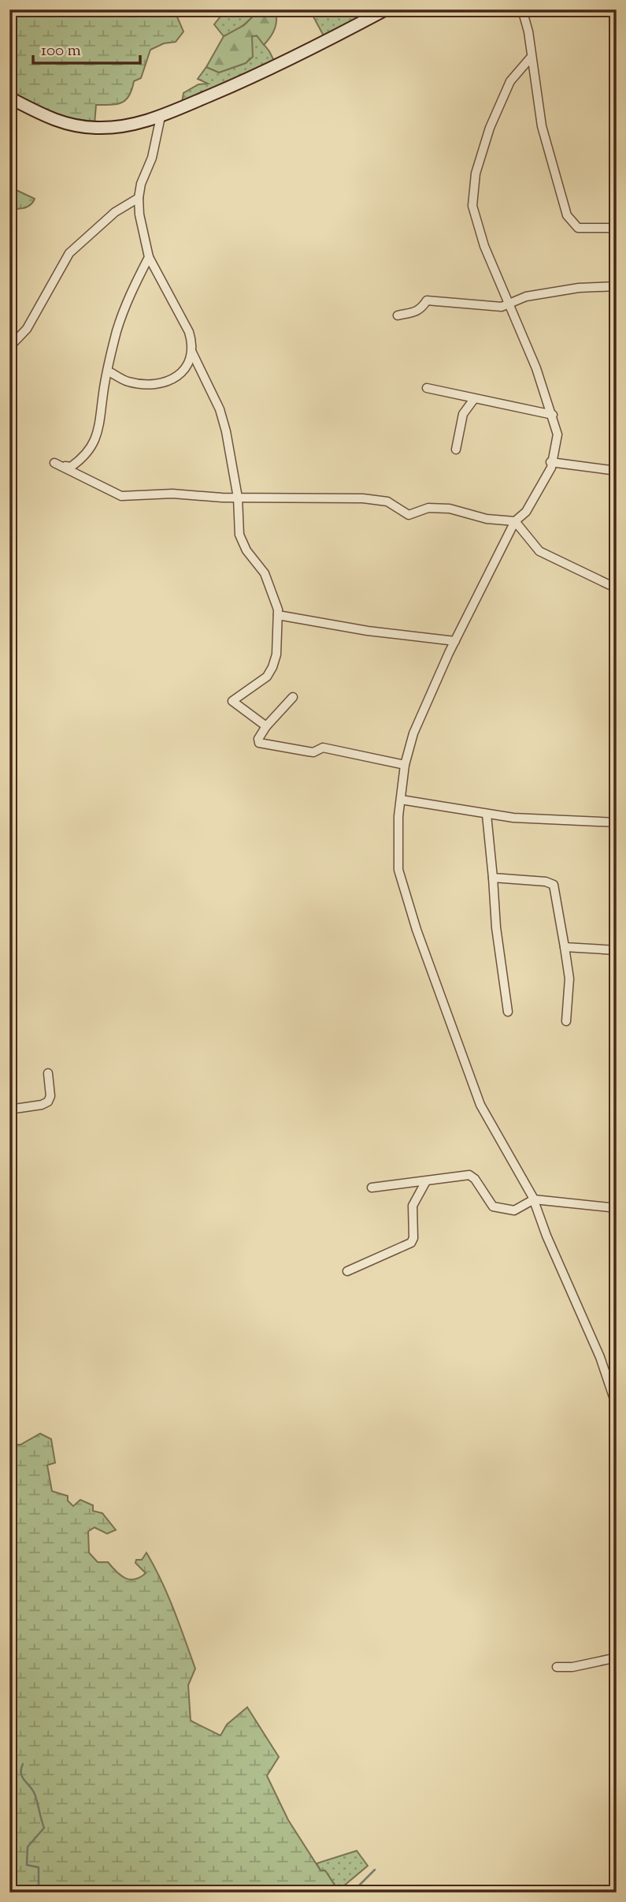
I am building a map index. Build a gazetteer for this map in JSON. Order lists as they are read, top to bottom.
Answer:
{
  "scale_bar": "100 m"
}
